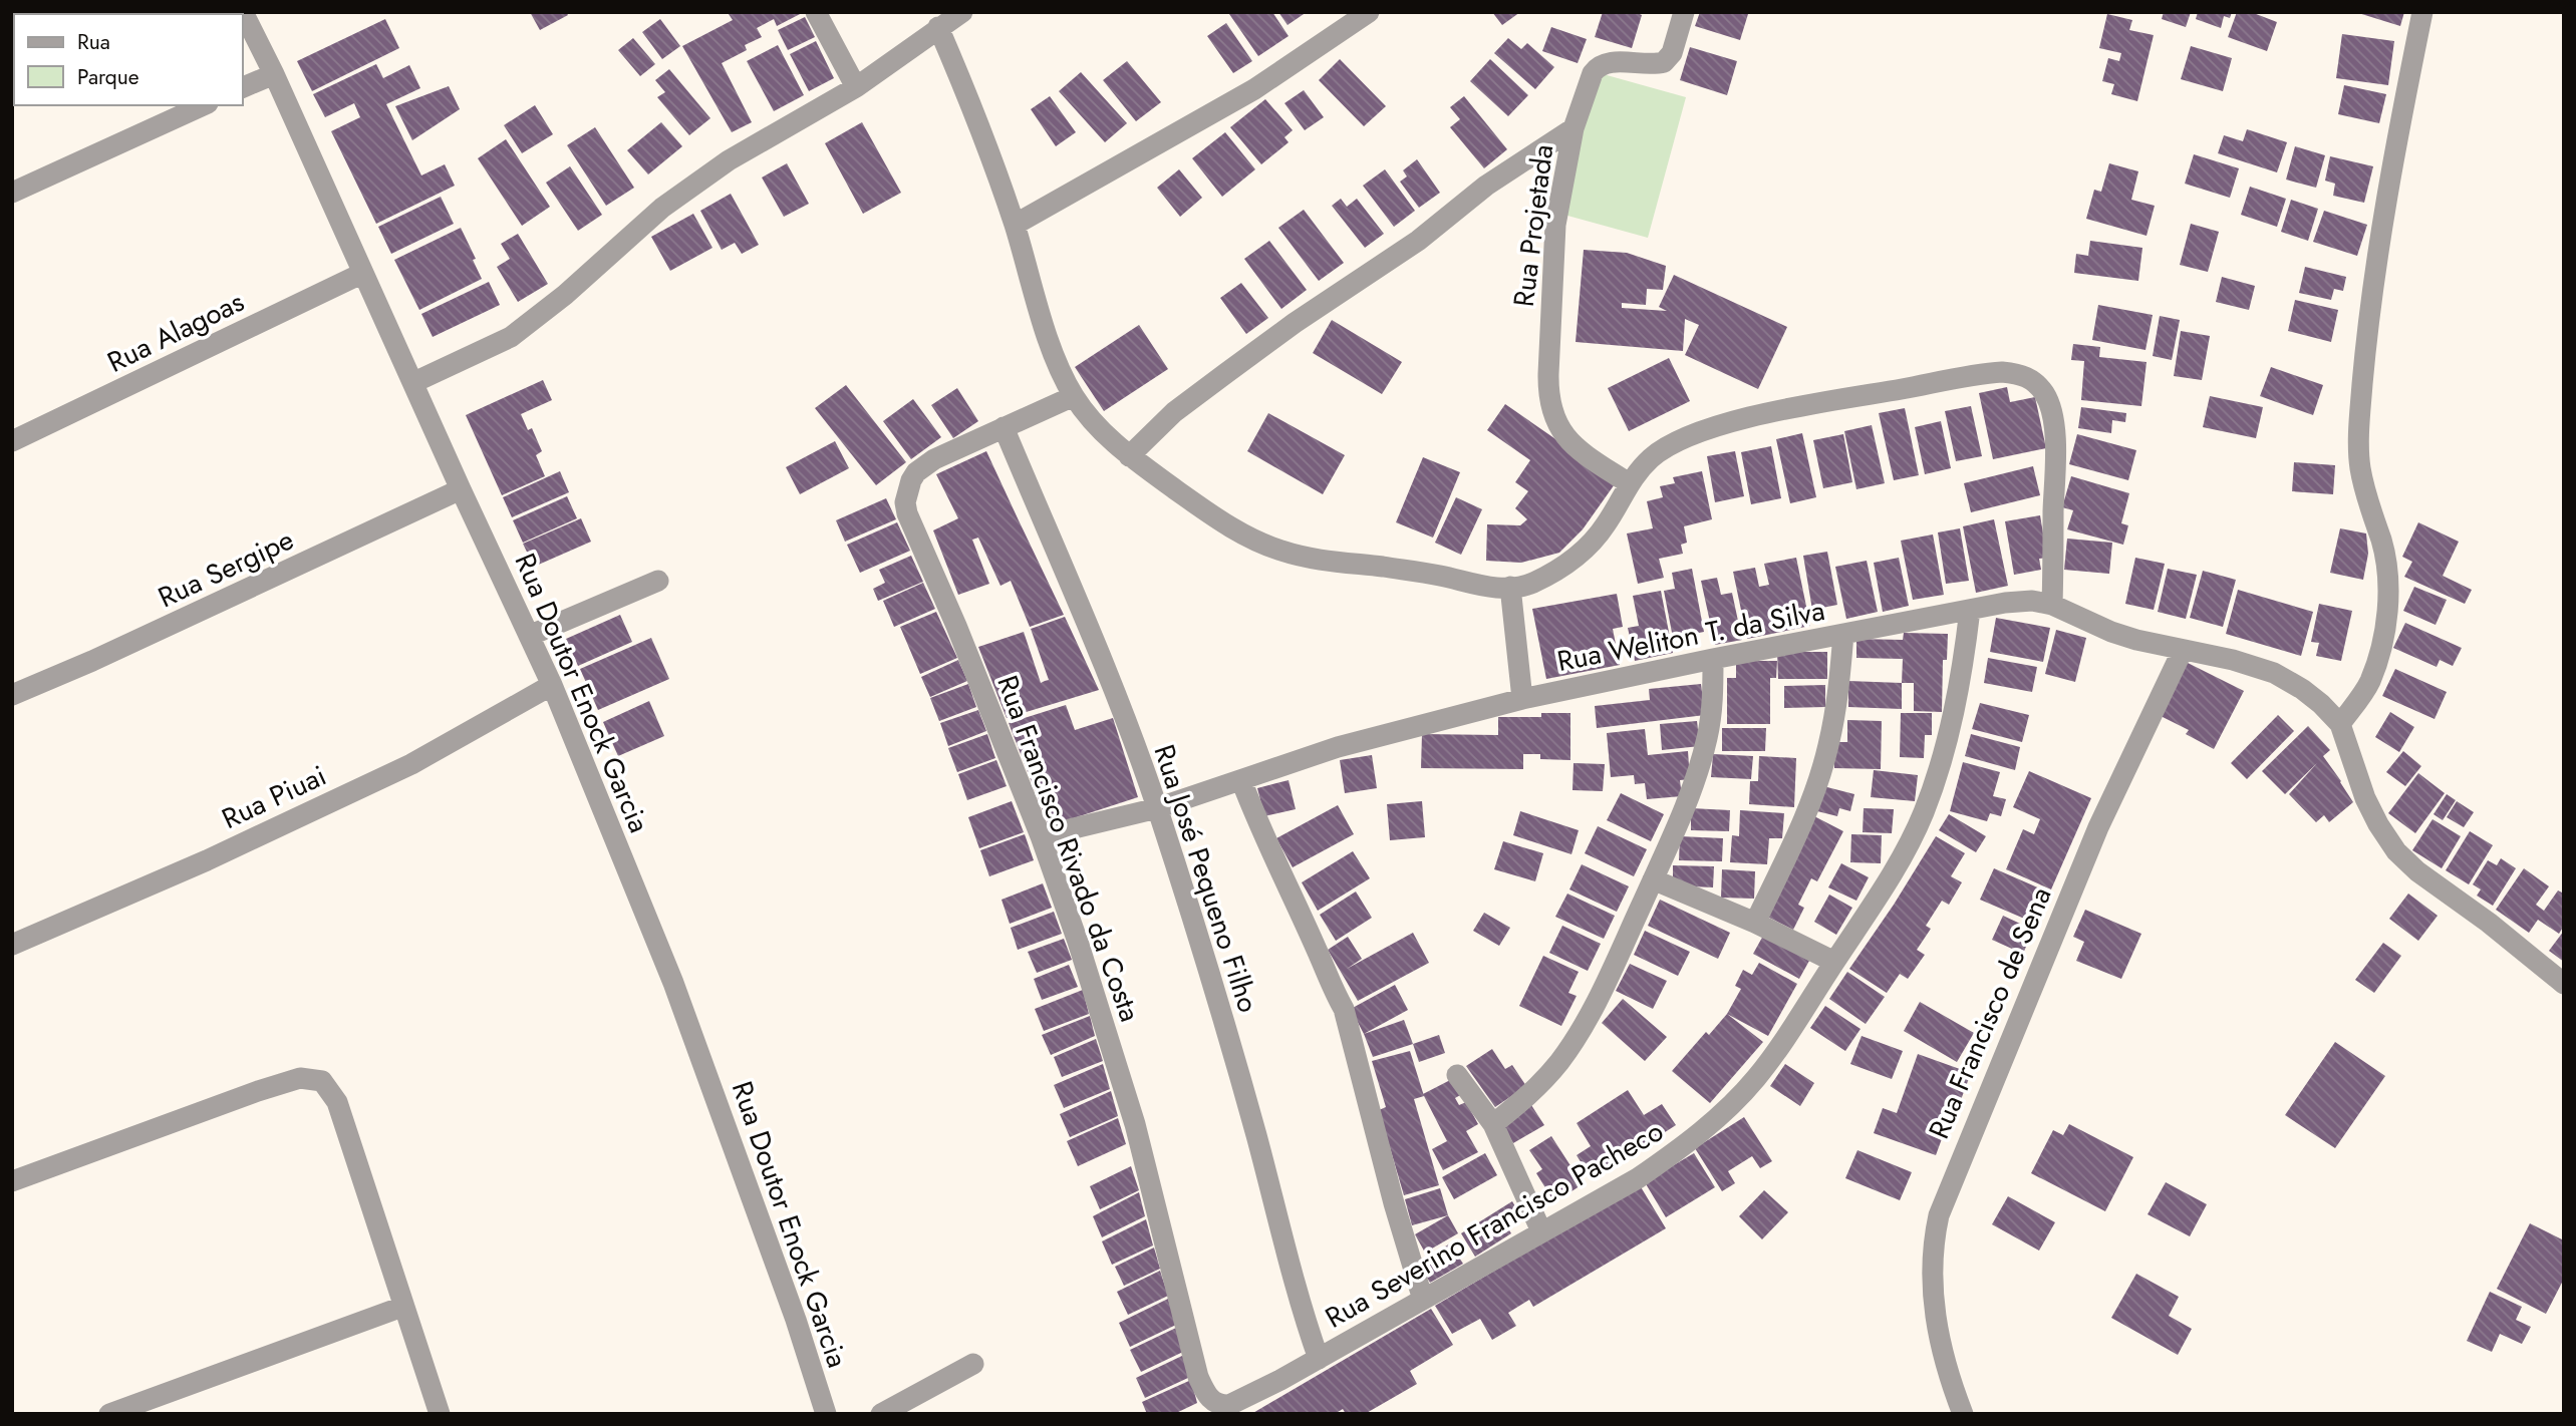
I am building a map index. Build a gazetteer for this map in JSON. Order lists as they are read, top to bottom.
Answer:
{
  "streets": {
    "street": [
      "Rua Projetada",
      "Rua Alagoas",
      "Rua Sergipe",
      "Rua Weliton T. da Silva",
      "Rua Doutor Enock Garcia",
      "Rua Piuai",
      "Rua Francisco Rivado da Costa",
      "Rua José Pequeno Filho",
      "Rua Francisco de Sena",
      "Rua Severino Francisco Pacheco"
    ]
  },
  "crossings": [
    ["Rua Alagoas", "Rua Doutor Enock Garcia"],
    ["Rua Sergipe", "Rua Doutor Enock Garcia"],
    ["Rua Weliton T. da Silva", "Rua Francisco Rivado da Costa"],
    ["Rua Weliton T. da Silva", "Rua José Pequeno Filho"],
    ["Rua Weliton T. da Silva", "Rua Francisco de Sena"],
    ["Rua Weliton T. da Silva", "Rua Severino Francisco Pacheco"],
    ["Rua Doutor Enock Garcia", "Rua Piuai"],
    ["Rua Francisco Rivado da Costa", "Rua José Pequeno Filho"],
    ["Rua Francisco Rivado da Costa", "Rua Severino Francisco Pacheco"],
    ["Rua José Pequeno Filho", "Rua Severino Francisco Pacheco"]
  ],
  "legend": ["Rua", "Parque"]
}
